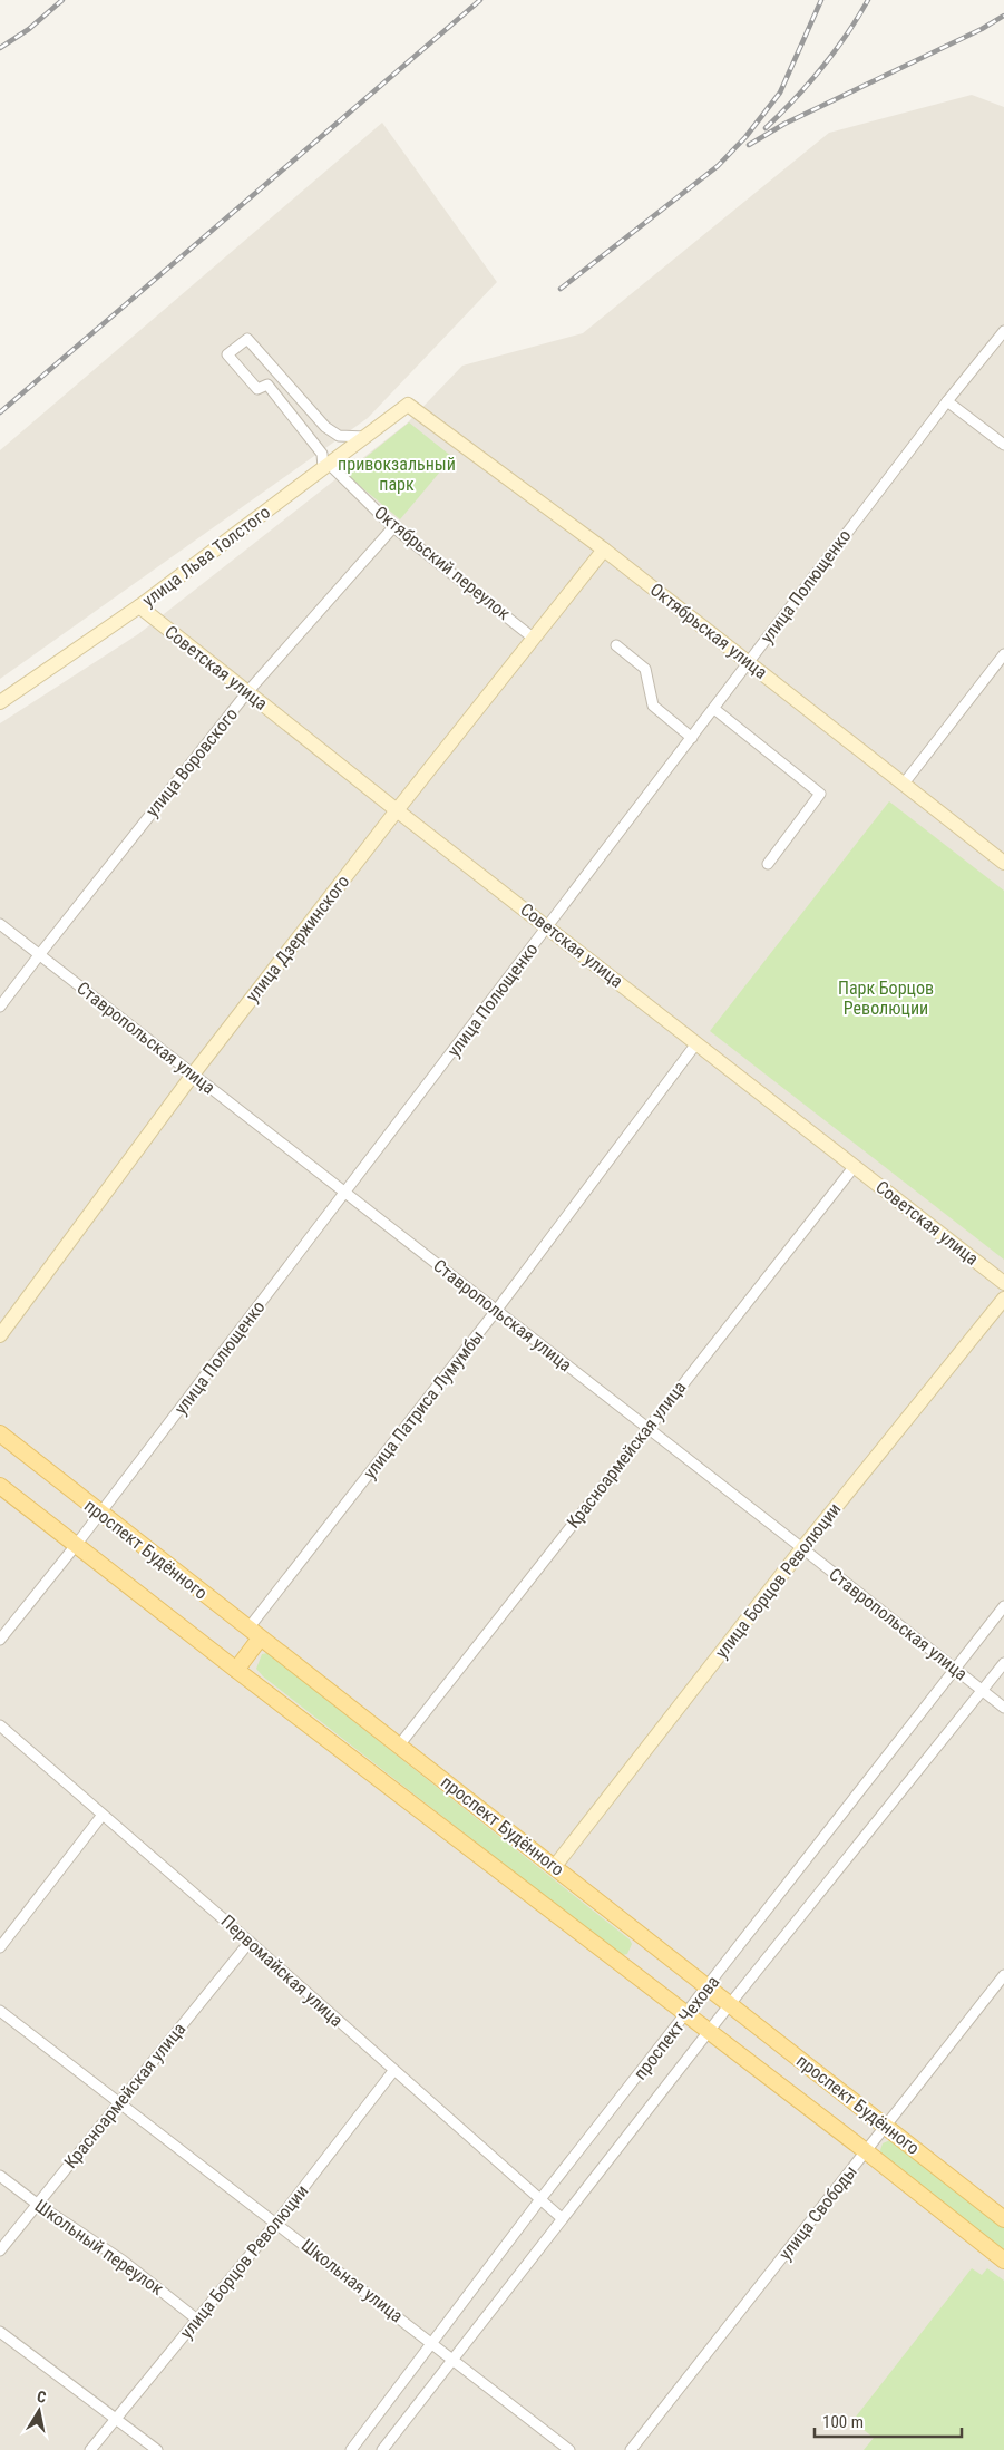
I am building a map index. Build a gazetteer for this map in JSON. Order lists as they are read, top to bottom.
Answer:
{
  "streets": {
    "main road": ["проспект Будённого"],
    "street": [
      "улица Льва Толстого",
      "Октябрьский переулок",
      "улица Полющенко",
      "Октябрьская улица",
      "Советская улица",
      "улица Воровского",
      "улица Дзержинского",
      "Ставропольская улица",
      "улица Патриса Лумумбы",
      "Красноармейская улица",
      "улица Борцов Революции",
      "Первомайская улица",
      "проспект Чехова",
      "улица Свободы",
      "Школьный переулок",
      "Школьная улица"
    ]
  },
  "crossings": [
    ["улица Льва Толстого", "Октябрьский переулок"],
    ["улица Льва Толстого", "Октябрьская улица"],
    ["улица Льва Толстого", "Советская улица"],
    ["Октябрьский переулок", "улица Воровского"],
    ["Октябрьский переулок", "улица Дзержинского"],
    ["улица Полющенко", "Октябрьская улица"],
    ["улица Полющенко", "Советская улица"],
    ["улица Полющенко", "Ставропольская улица"],
    ["улица Полющенко", "проспект Будённого"],
    ["Октябрьская улица", "улица Дзержинского"],
    ["Советская улица", "улица Воровского"],
    ["Советская улица", "улица Дзержинского"],
    ["Советская улица", "улица Патриса Лумумбы"],
    ["Советская улица", "Красноармейская улица"],
    ["улица Воровского", "Ставропольская улица"],
    ["улица Дзержинского", "Ставропольская улица"],
    ["Ставропольская улица", "улица Патриса Лумумбы"],
    ["Ставропольская улица", "Красноармейская улица"],
    ["Ставропольская улица", "улица Борцов Революции"],
    ["Ставропольская улица", "проспект Чехова"],
    ["улица Патриса Лумумбы", "проспект Будённого"],
    ["Красноармейская улица", "проспект Будённого"],
    ["Красноармейская улица", "Первомайская улица"],
    ["Красноармейская улица", "Школьный переулок"],
    ["Красноармейская улица", "Школьная улица"],
    ["проспект Будённого", "улица Борцов Революции"],
    ["проспект Будённого", "проспект Чехова"],
    ["проспект Будённого", "улица Свободы"],
    ["улица Борцов Революции", "Первомайская улица"],
    ["улица Борцов Революции", "Школьный переулок"],
    ["улица Борцов Революции", "Школьная улица"],
    ["Первомайская улица", "проспект Чехова"],
    ["проспект Чехова", "Школьная улица"]
  ],
  "parks": ["привокзальный парк", "Парк Борцов Революции"],
  "scale_bar": "100 m",
  "north": "top"
}
